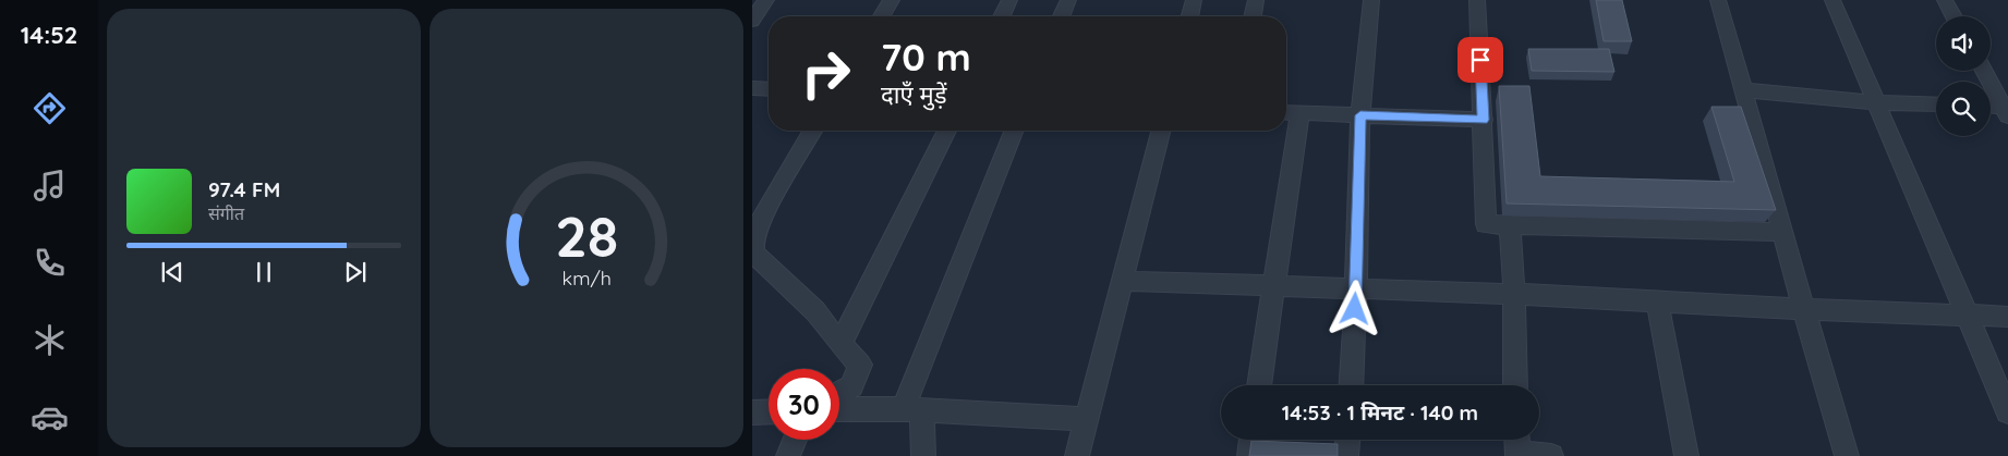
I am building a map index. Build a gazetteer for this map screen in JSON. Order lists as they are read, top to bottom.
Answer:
{
  "page": {
    "tabs": "14:52",
    "turn": ["70 m", "दाएँ मुड़ें"],
    "song": ["97.4 FM", "संगीत"],
    "limit": "30",
    "trip": "14:53 · 1 मिनट · 140 m",
    "gauge": ["28", "km/h"]
  }
}
